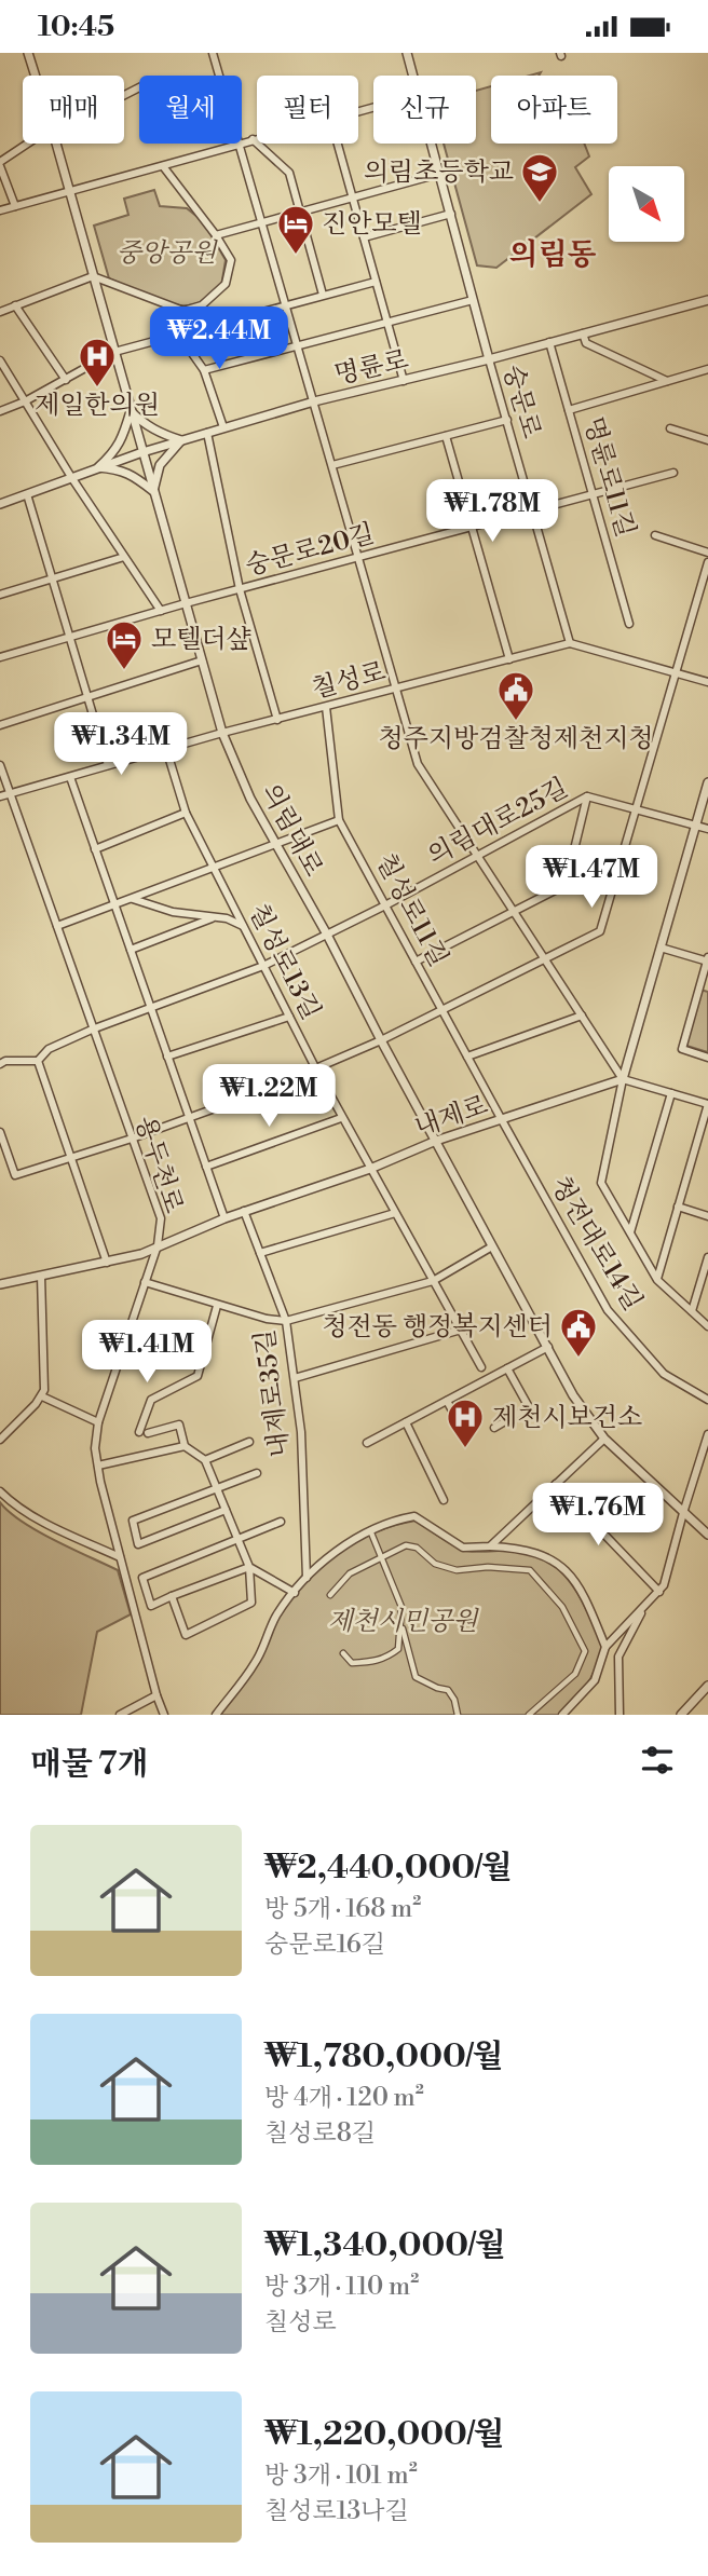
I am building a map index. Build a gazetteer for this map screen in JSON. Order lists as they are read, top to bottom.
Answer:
{
  "streets": {
    "street": [
      "명륜로",
      "숭문로",
      "명륜로11길",
      "숭문로20길",
      "칠성로",
      "의림대로25길",
      "의림대로",
      "칠성로11길",
      "칠성로13길",
      "내제로",
      "용두천로",
      "청전대로14길",
      "내제로35길"
    ]
  },
  "crossings": [
    ["명륜로", "숭문로"],
    ["명륜로", "명륜로11길"],
    ["명륜로", "의림대로"],
    ["숭문로", "숭문로20길"],
    ["숭문로", "칠성로"],
    ["명륜로11길", "숭문로20길"],
    ["숭문로20길", "의림대로"],
    ["칠성로", "의림대로"],
    ["칠성로", "칠성로11길"],
    ["칠성로", "칠성로13길"],
    ["칠성로", "용두천로"],
    ["의림대로25길", "의림대로"],
    ["의림대로25길", "칠성로11길"],
    ["의림대로25길", "칠성로13길"],
    ["의림대로25길", "용두천로"],
    ["의림대로", "내제로"],
    ["칠성로11길", "내제로"],
    ["칠성로11길", "청전대로14길"],
    ["칠성로13길", "내제로"],
    ["내제로", "용두천로"],
    ["내제로", "청전대로14길"],
    ["내제로", "내제로35길"]
  ],
  "districts": ["의림동"],
  "parks": ["중앙공원", "제천시민공원"],
  "places": {
    "school or university": ["의림초등학교"],
    "hotel": ["진안모텔", "모텔더샾"],
    "hospital": ["제일한의원", "제천시보건소"],
    "public building": ["청주지방검찰청제천지청", "청전동 행정복지센터"]
  },
  "north": "bottom right",
  "page": {
    "status": "10:45",
    "chip": [
      "매매",
      "월세",
      "필터",
      "신규",
      "아파트"
    ],
    "price": [
      "₩2.44M",
      "₩1.78M",
      "₩1.34M",
      "₩1.47M",
      "₩1.22M",
      "₩1.41M",
      "₩1.76M"
    ],
    "heading": "매물 7개",
    "list": [
      {
        "name": "₩2,440,000/월",
        "note": "방 5개 · 168 m² · 숭문로16길"
      },
      {
        "name": "₩1,780,000/월",
        "note": "방 4개 · 120 m² · 칠성로8길"
      },
      {
        "name": "₩1,340,000/월",
        "note": "방 3개 · 110 m² · 칠성로"
      },
      {
        "name": "₩1,220,000/월",
        "note": "방 3개 · 101 m² · 칠성로13나길"
      }
    ]
  }
}
